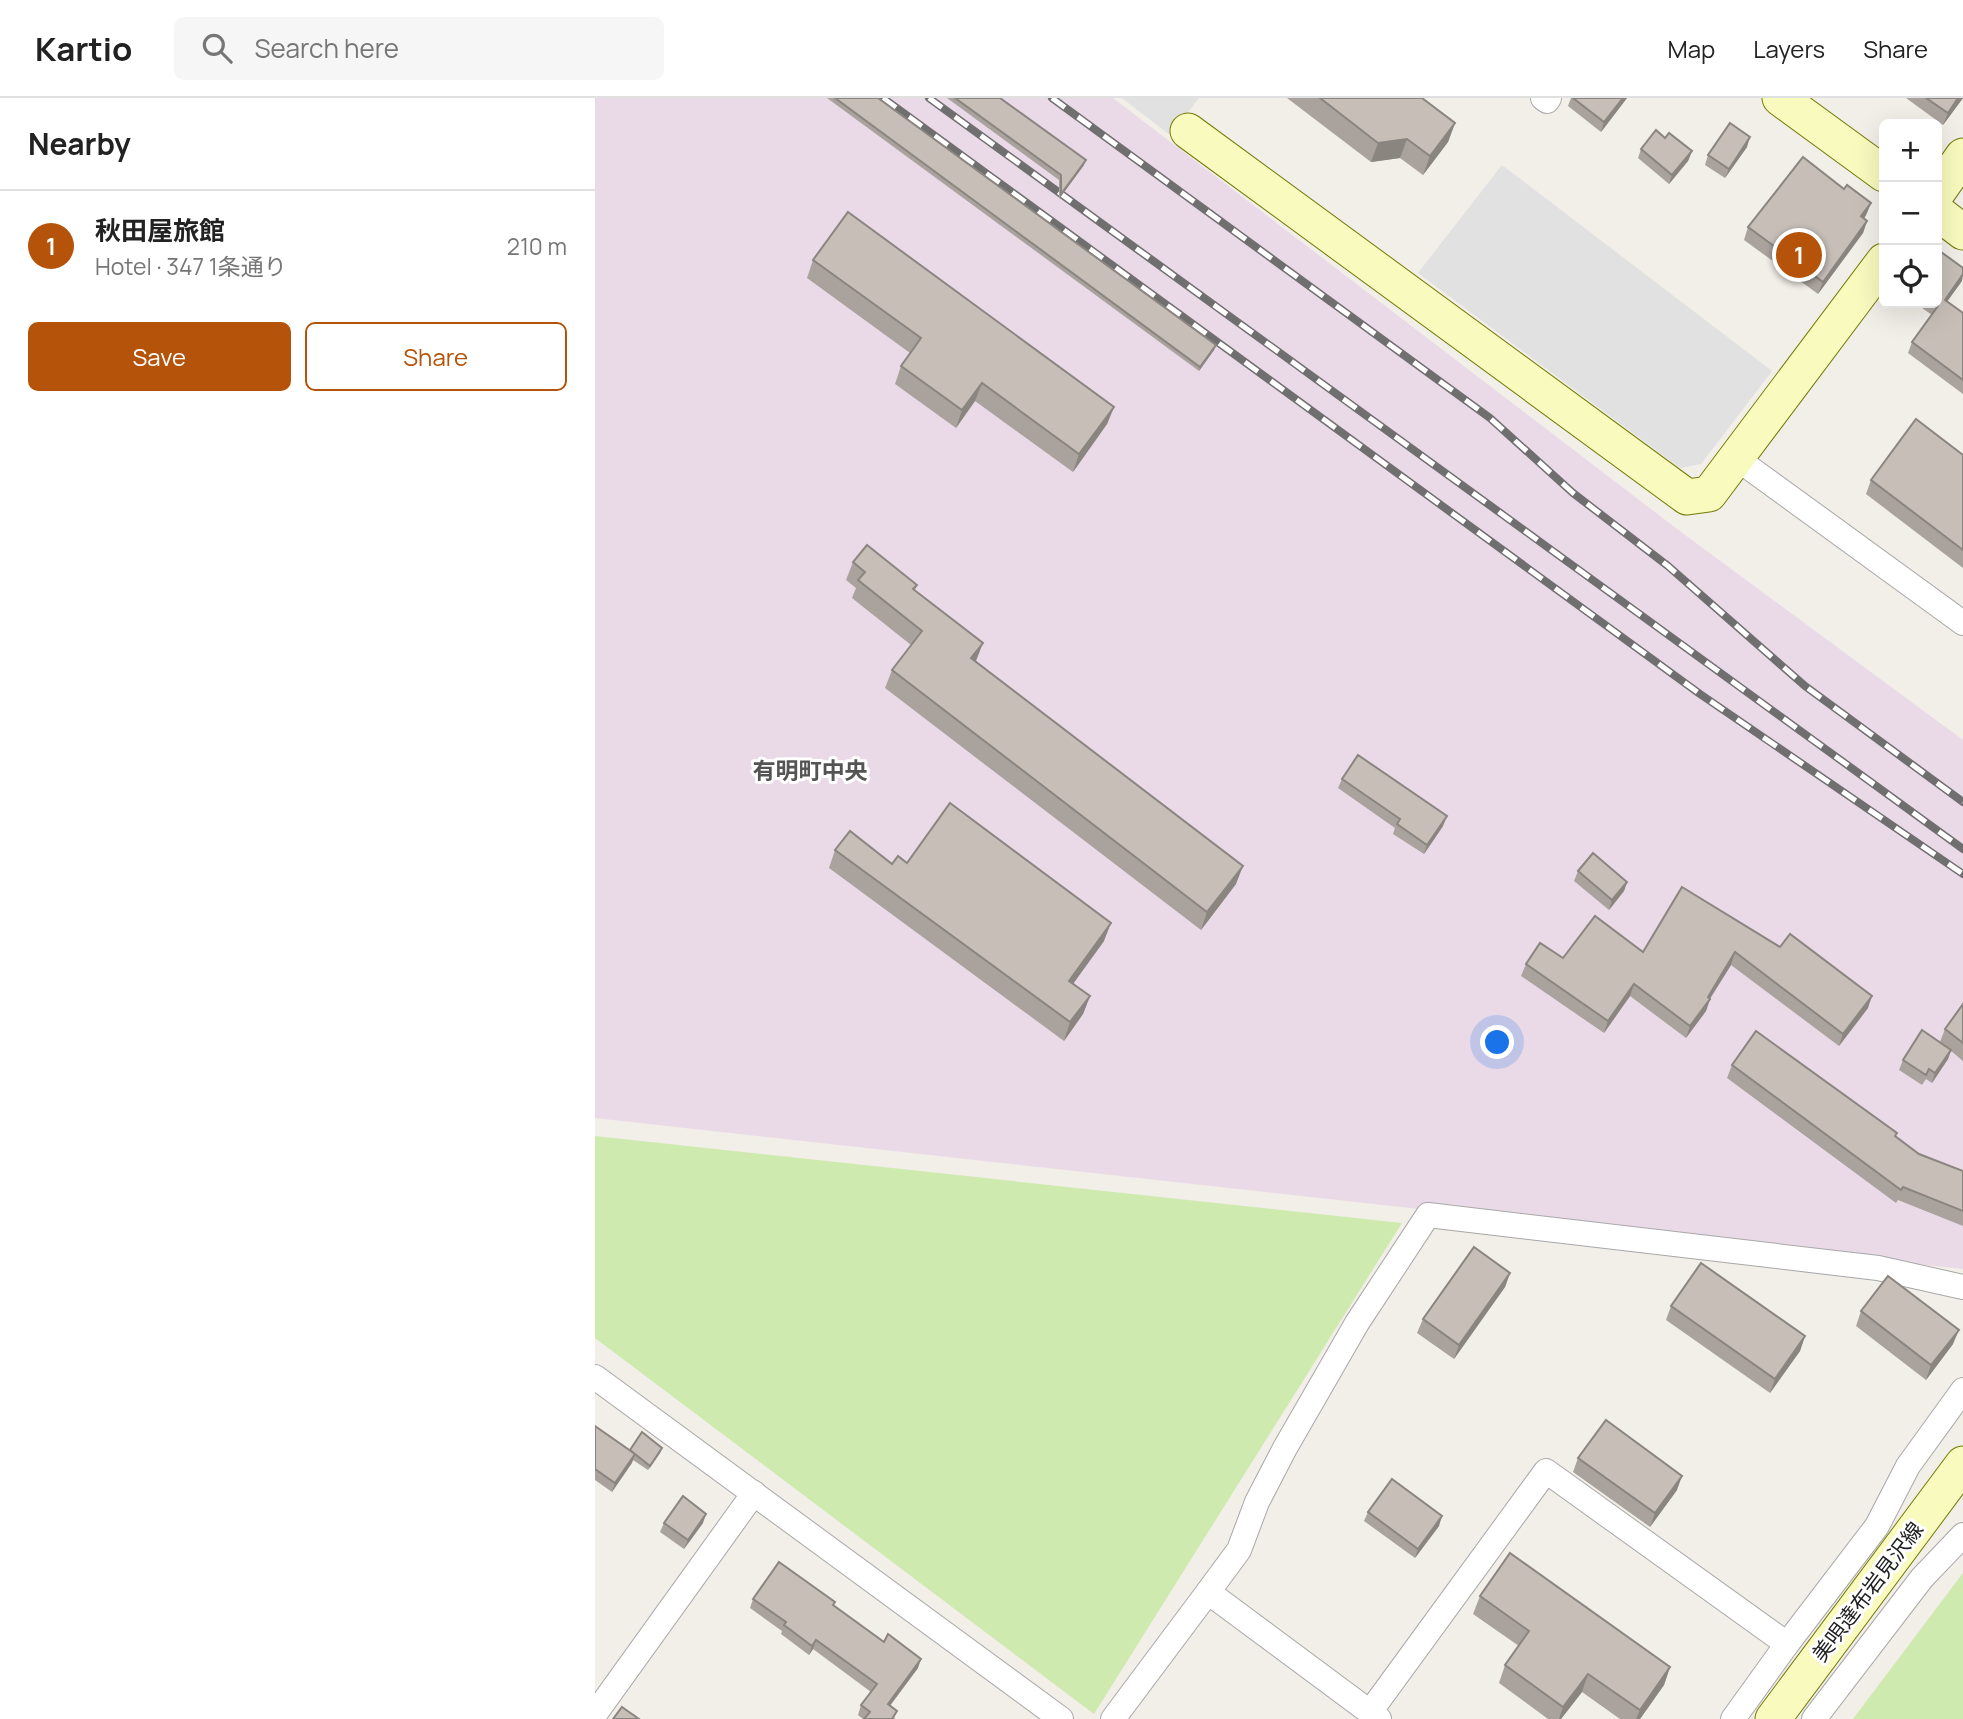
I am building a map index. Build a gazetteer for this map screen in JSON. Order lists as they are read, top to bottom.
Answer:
{
  "streets": {
    "street": ["美唄達布岩見沢線"]
  },
  "districts": ["有明町中央"],
  "page": {
    "header": "Kartio",
    "search": "Search here",
    "nav": ["Map", "Layers", "Share"],
    "heading": "Nearby",
    "map_buttons": ["+", "−"],
    "list": [
      {
        "mark": "1",
        "name": "秋田屋旅館",
        "note": "Hotel · 347 1条通り",
        "value": "210 m"
      }
    ],
    "pins": "1",
    "buttons": ["Save", "Share"]
  }
}
